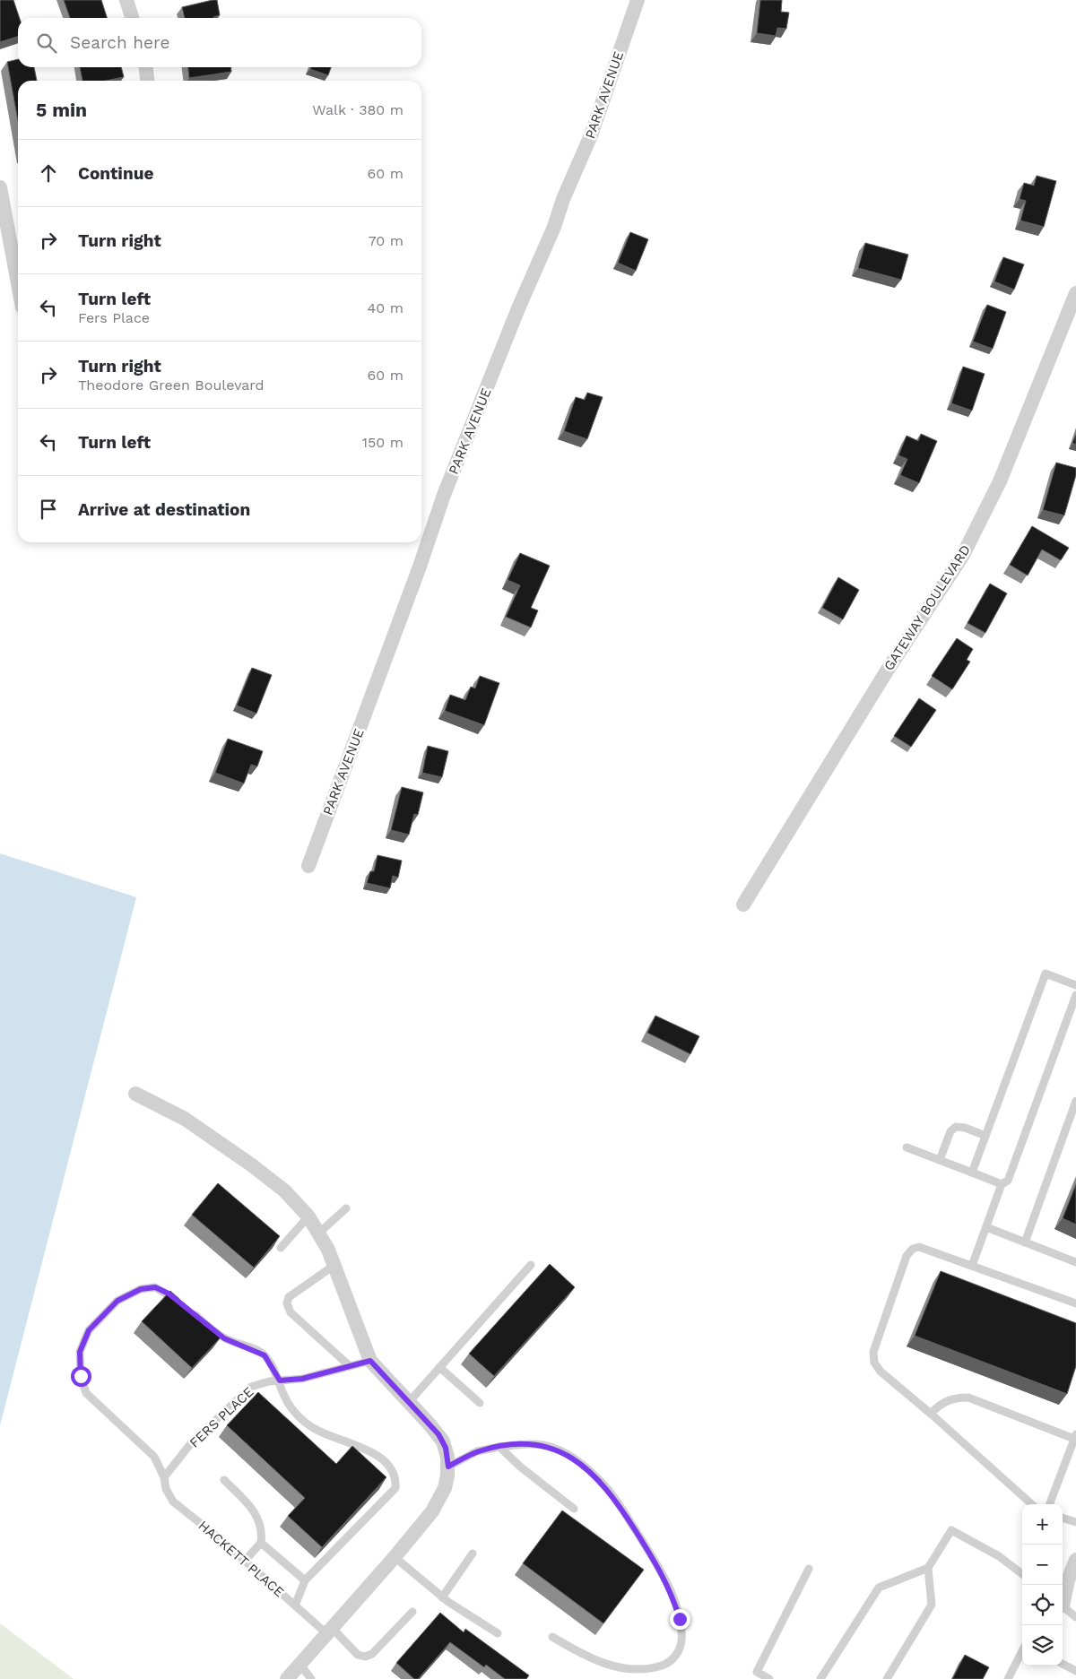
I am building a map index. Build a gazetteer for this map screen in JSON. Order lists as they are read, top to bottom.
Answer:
{
  "streets": {
    "street": ["PARK AVENUE", "GATEWAY BOULEVARD"],
    "lane": ["FERS PLACE", "HACKETT PLACE"]
  },
  "crossings": [
    ["FERS PLACE", "HACKETT PLACE"]
  ],
  "page": {
    "search": "Search here",
    "heading": ["5 min", "Walk · 380 m"],
    "list": [
      ["Continue", "60 m"],
      ["Turn right", "70 m"],
      ["Turn left", "Fers Place", "40 m"],
      ["Turn right", "Theodore Green Boulevard", "60 m"],
      ["Turn left", "150 m"],
      "Arrive at destination"
    ],
    "map_buttons": ["+", "−"]
  }
}
